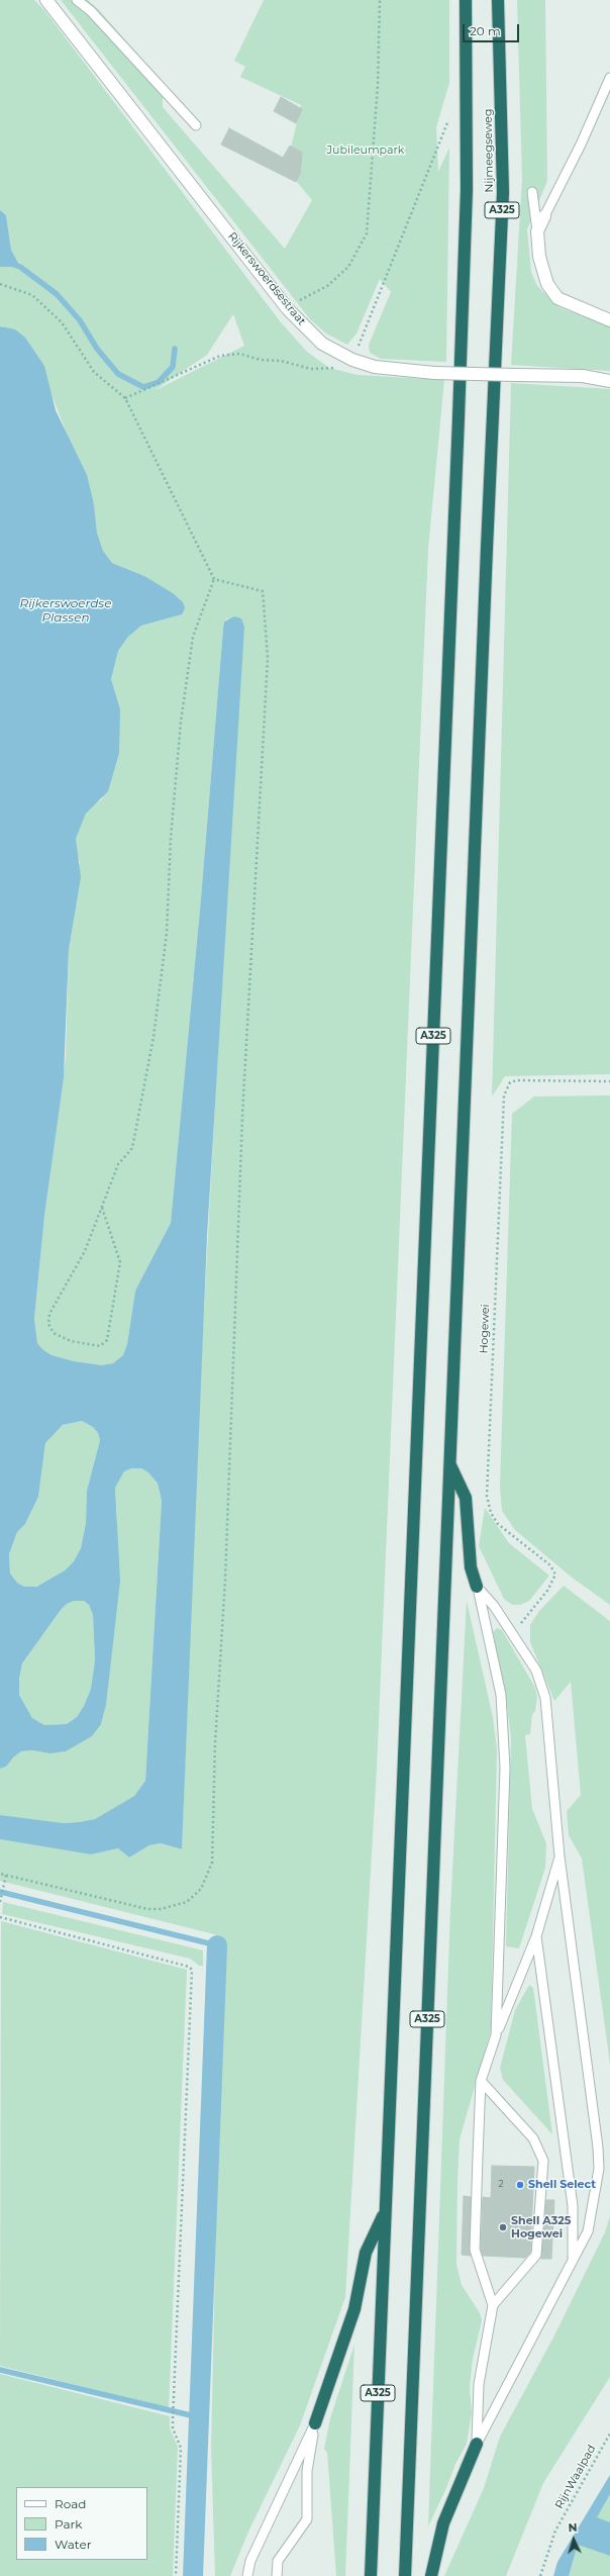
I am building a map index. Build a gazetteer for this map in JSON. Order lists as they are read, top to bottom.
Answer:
{
  "streets": {
    "highway": ["Nijmeegseweg", "A325"],
    "street": ["Rijkerswoerdsestraat"],
    "path": ["Hogewei", "RijnWaalpad"]
  },
  "crossings": [
    ["Nijmeegseweg", "A325"]
  ],
  "water": ["Rijkerswoerdse Plassen"],
  "parks": ["Jubileumpark"],
  "places": ["Shell Select", "Shell A325 Hogewei"],
  "house_numbers": ["2"],
  "legend": ["Road", "Park", "Water"],
  "scale_bar": "20 m",
  "north": "top"
}
